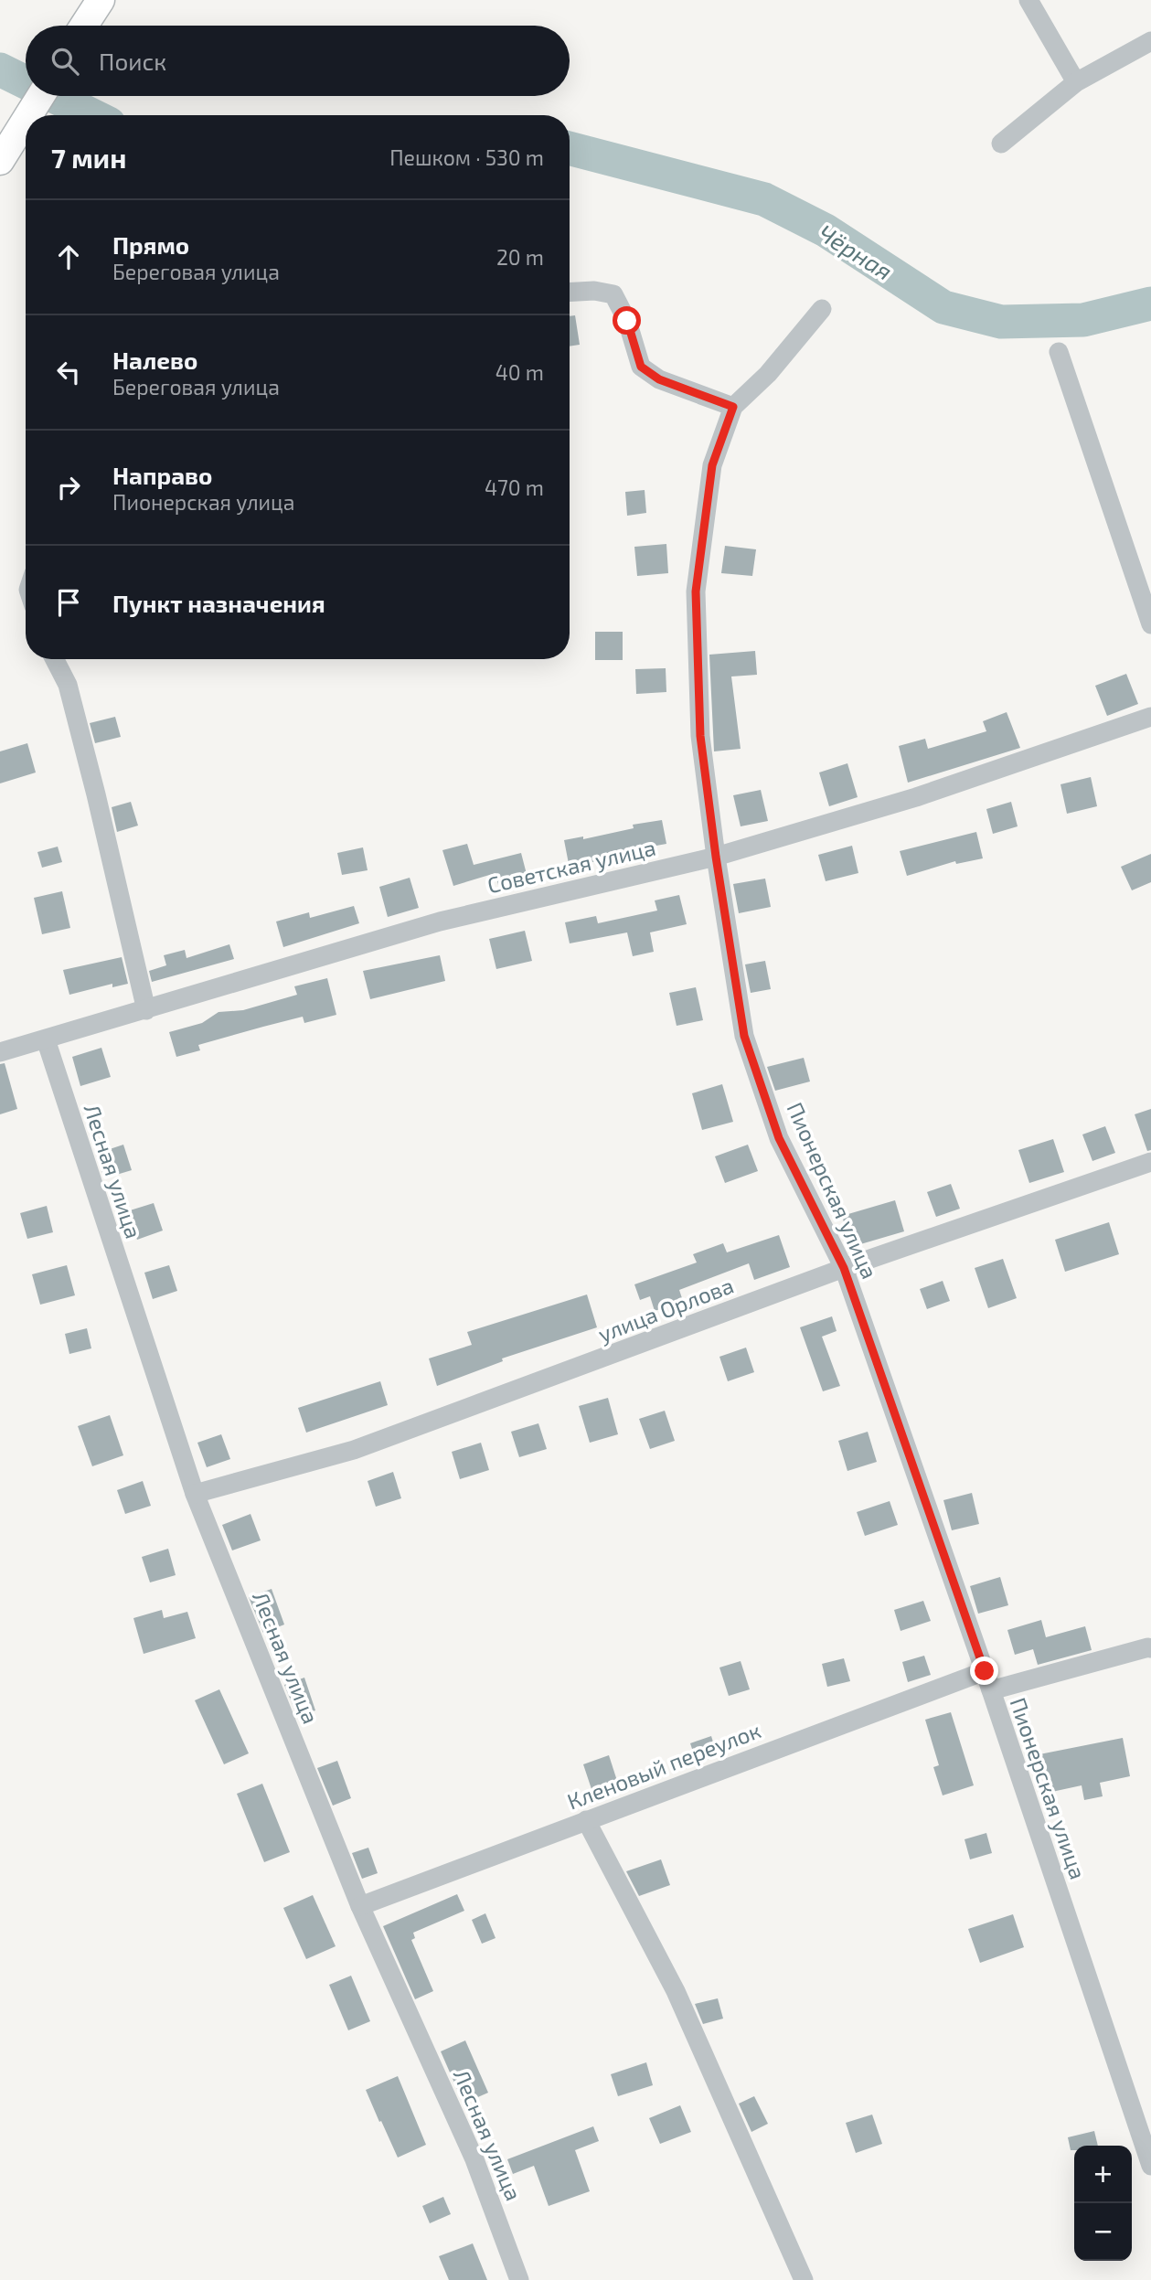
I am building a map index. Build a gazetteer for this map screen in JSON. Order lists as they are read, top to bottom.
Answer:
{
  "streets": {
    "street": [
      "Советская улица",
      "Лесная улица",
      "Пионерская улица",
      "улица Орлова",
      "Кленовый переулок"
    ]
  },
  "crossings": [
    ["Советская улица", "Лесная улица"],
    ["Советская улица", "Пионерская улица"],
    ["Лесная улица", "улица Орлова"],
    ["Лесная улица", "Кленовый переулок"],
    ["Пионерская улица", "улица Орлова"],
    ["Пионерская улица", "Кленовый переулок"]
  ],
  "water": ["Чёрная"],
  "page": {
    "search": "Поиск",
    "heading": ["7 мин", "Пешком · 530 m"],
    "list": [
      ["Прямо", "Береговая улица", "20 m"],
      ["Налево", "Береговая улица", "40 m"],
      ["Направо", "Пионерская улица", "470 m"],
      "Пункт назначения"
    ],
    "map_buttons": ["+", "−"]
  }
}
